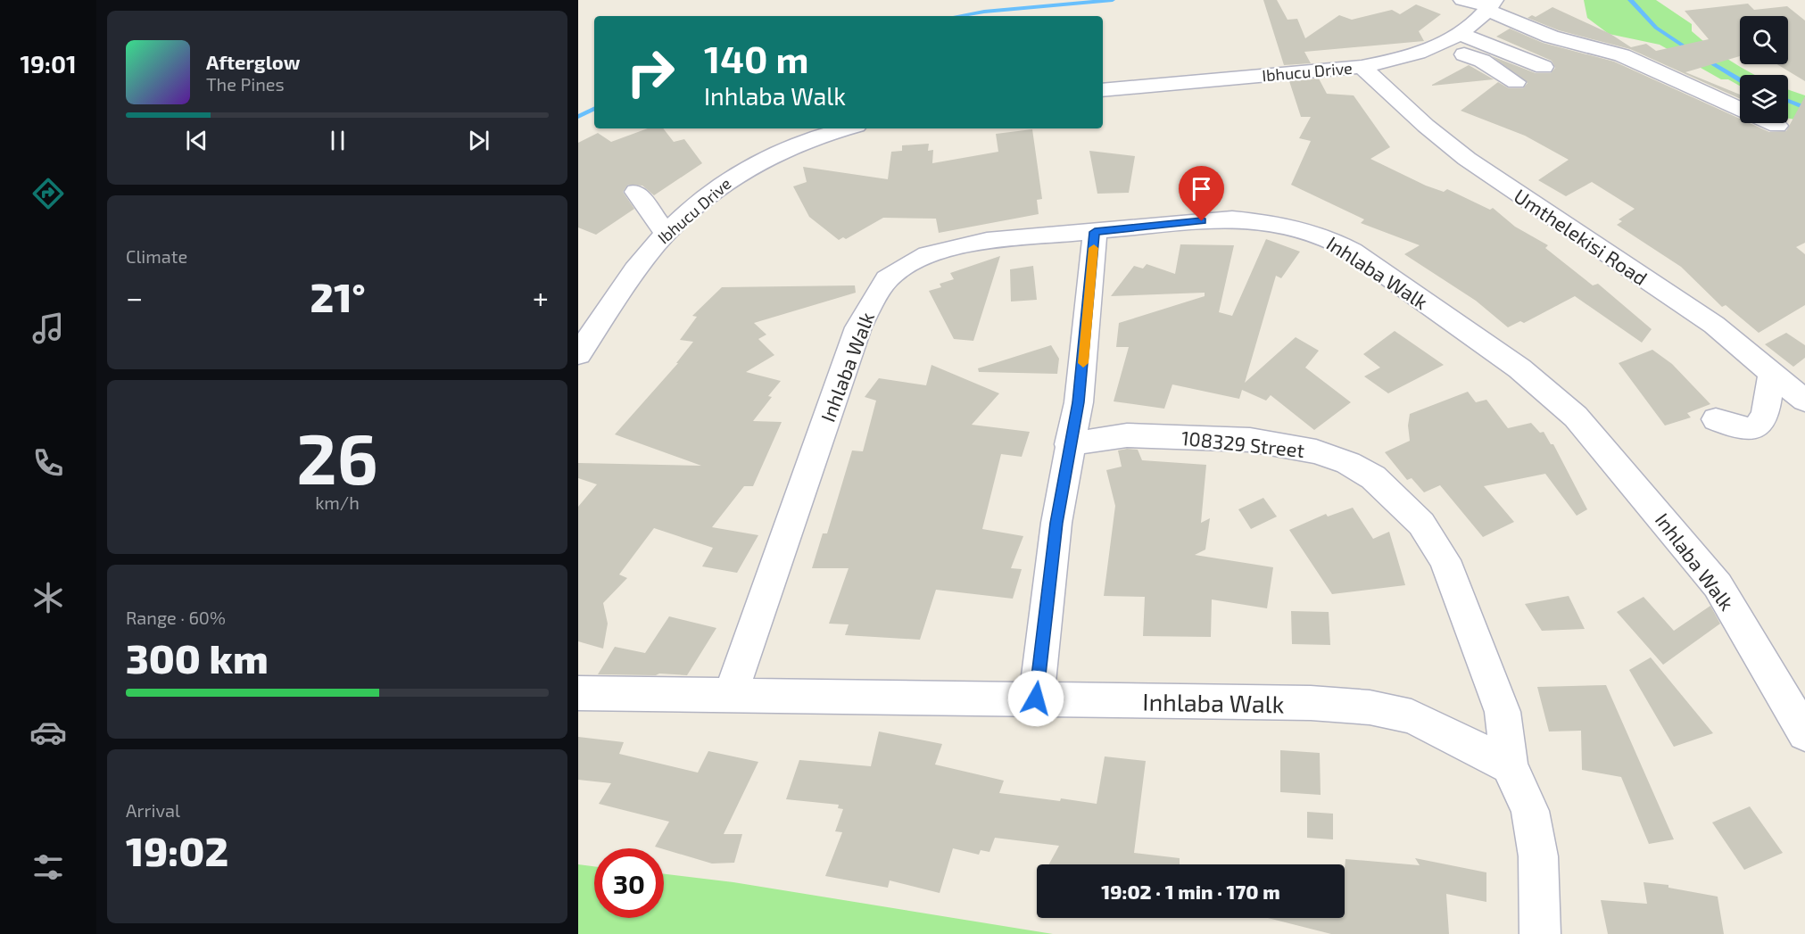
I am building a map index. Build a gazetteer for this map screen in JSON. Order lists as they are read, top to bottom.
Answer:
{
  "streets": {
    "street": [
      "Ibhucu Drive",
      "Umthelekisi Road",
      "Inhlaba Walk",
      "108329 Street"
    ]
  },
  "crossings": [
    ["Ibhucu Drive", "Umthelekisi Road"],
    ["Inhlaba Walk", "108329 Street"]
  ],
  "page": {
    "tabs": "19:01",
    "turn": ["140 m", "Inhlaba Walk"],
    "song": ["Afterglow", "The Pines"],
    "tile": [
      "Climate",
      ["26", "km/h"],
      ["Range · 60%", "300 km"],
      ["Arrival", "19:02"]
    ],
    "heat": ["−", "21°", "+"],
    "limit": "30",
    "trip": "19:02 · 1 min · 170 m"
  }
}
